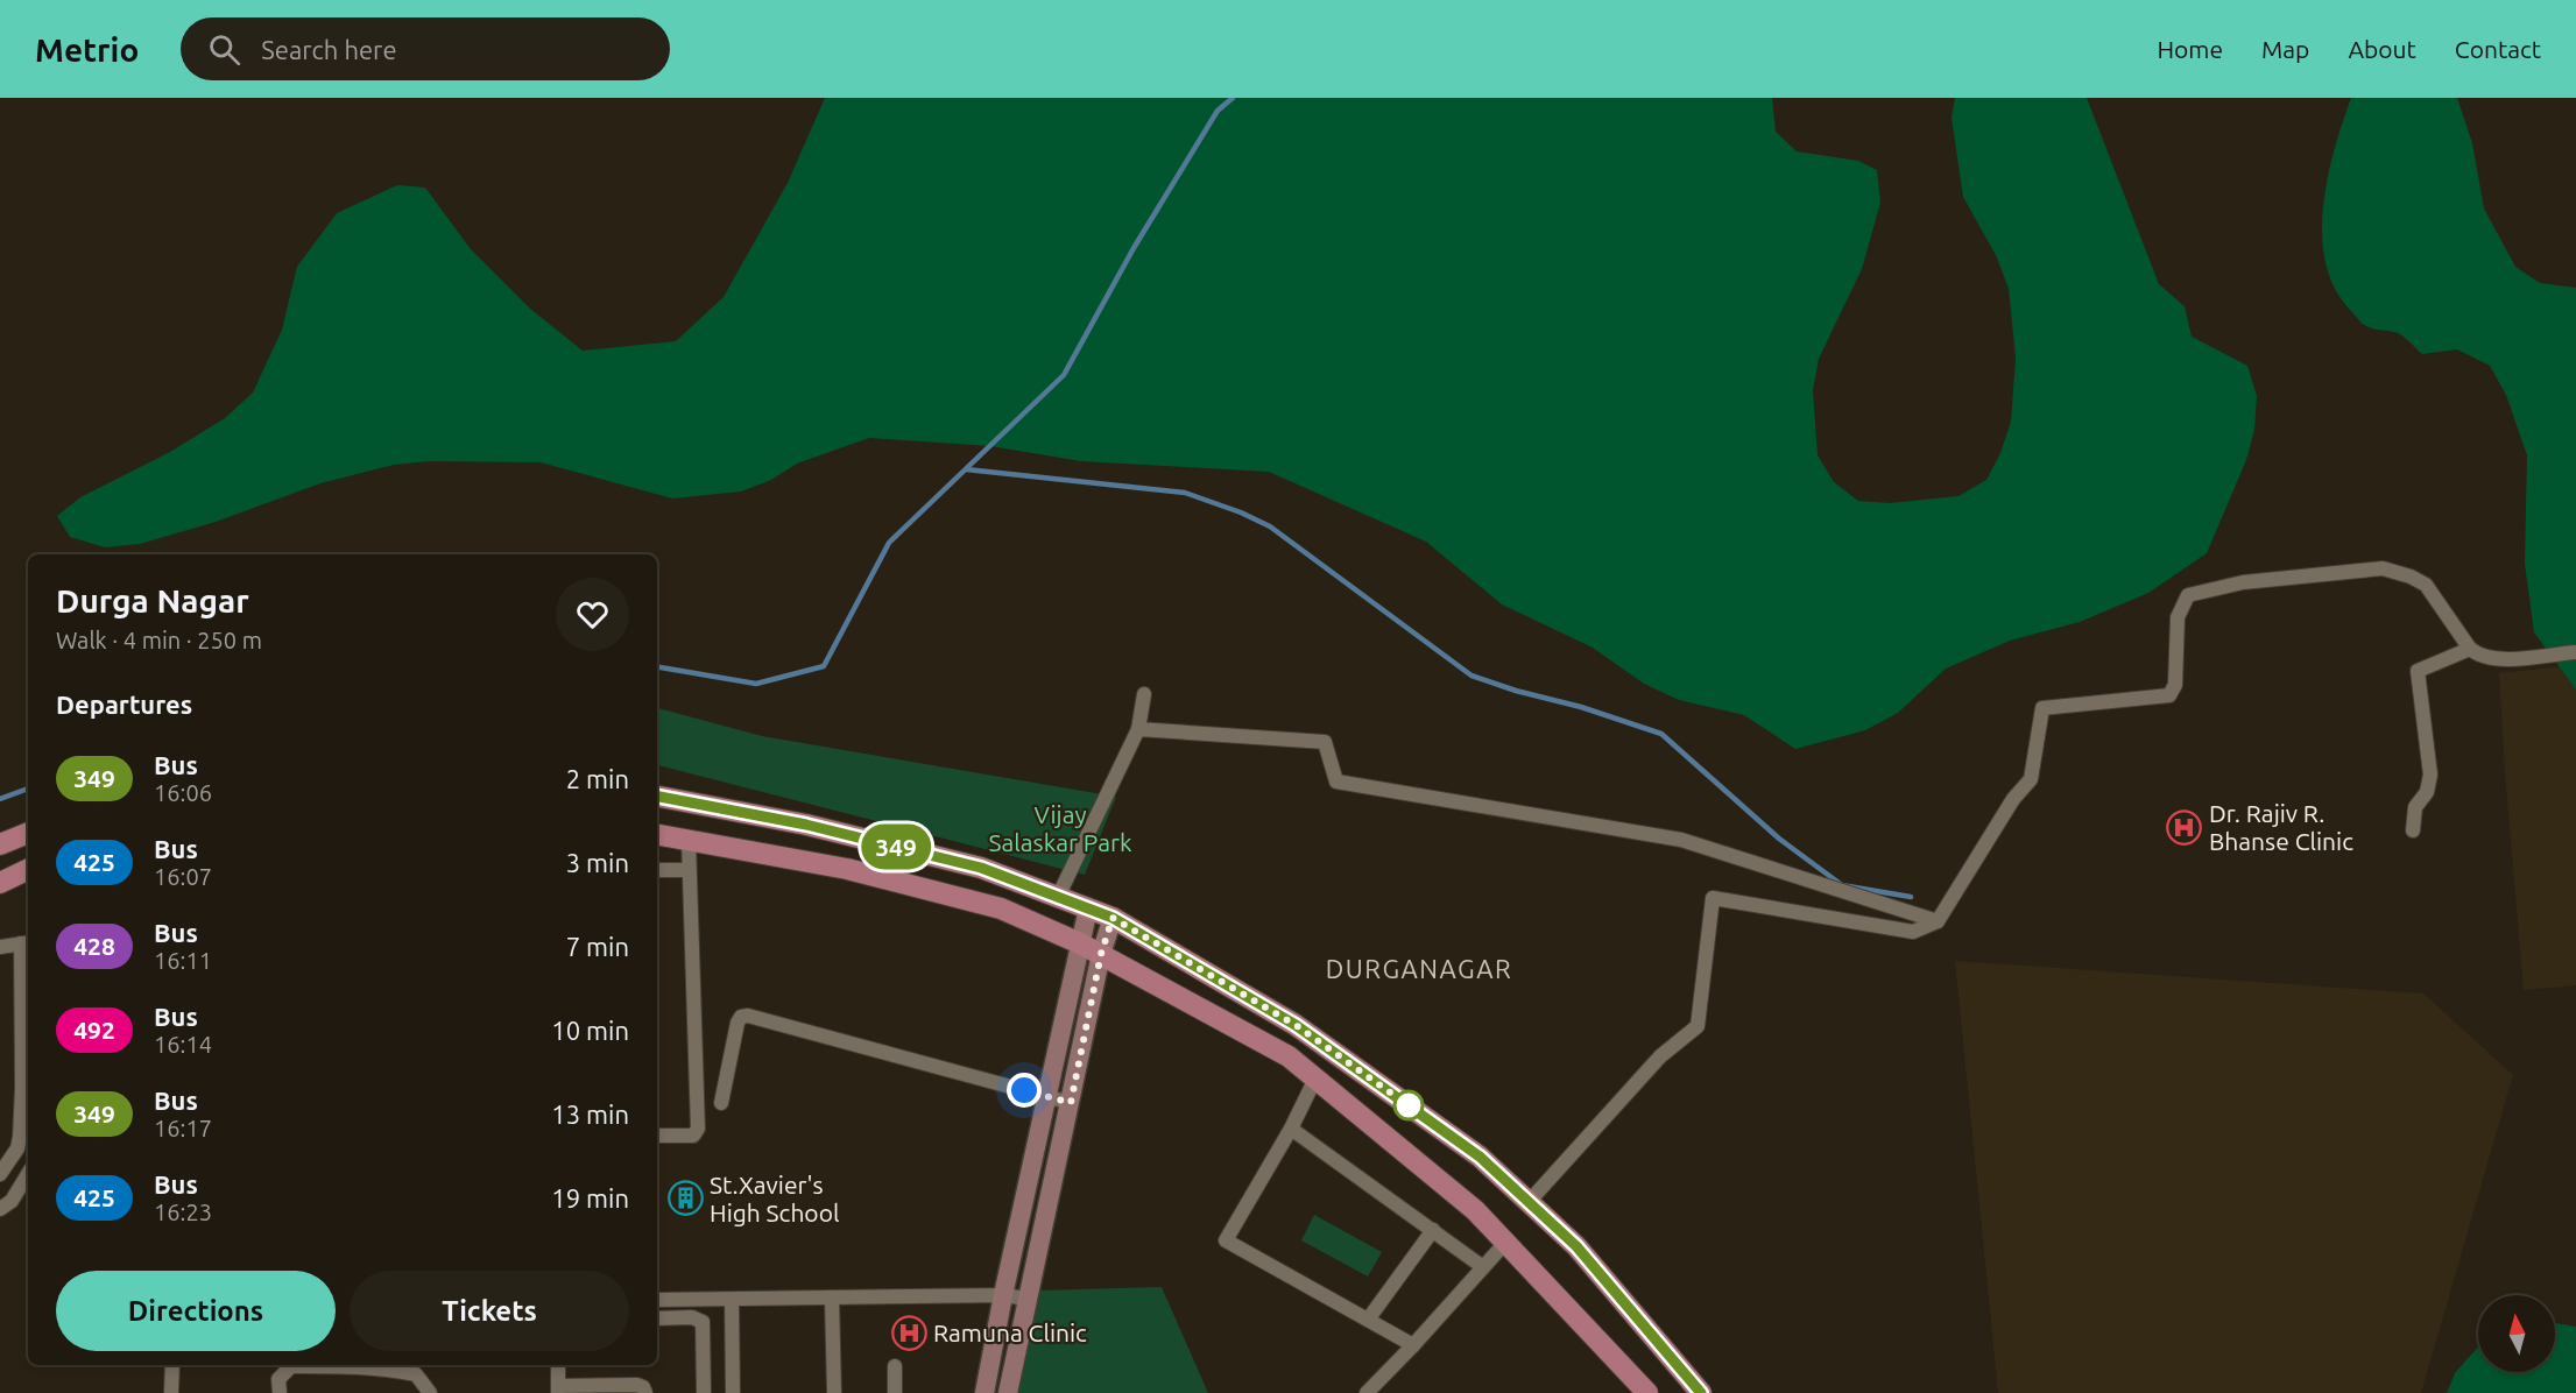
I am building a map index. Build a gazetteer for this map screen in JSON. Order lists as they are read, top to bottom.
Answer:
{
  "districts": ["DURGANAGAR"],
  "parks": ["Vijay Salaskar Park"],
  "places": {
    "hospital": ["Dr. Rajiv R. Bhanse Clinic", "Ramuna Clinic"],
    "building": ["St.Xavier's High School"]
  },
  "lines": ["bus line 349"],
  "north": "top",
  "page": {
    "header": "Metrio",
    "search": "Search here",
    "nav": [
      "Home",
      "Map",
      "About",
      "Contact"
    ],
    "on_map": "349",
    "heading": [
      ["Durga Nagar", "Walk · 4 min · 250 m"],
      "Departures"
    ],
    "list": [
      {
        "mark": "349",
        "name": "Bus",
        "note": "16:06",
        "value": "2 min"
      },
      {
        "mark": "425",
        "name": "Bus",
        "note": "16:07",
        "value": "3 min"
      },
      {
        "mark": "428",
        "name": "Bus",
        "note": "16:11",
        "value": "7 min"
      },
      {
        "mark": "492",
        "name": "Bus",
        "note": "16:14",
        "value": "10 min"
      },
      {
        "mark": "349",
        "name": "Bus",
        "note": "16:17",
        "value": "13 min"
      },
      {
        "mark": "425",
        "name": "Bus",
        "note": "16:23",
        "value": "19 min"
      }
    ],
    "buttons": ["Directions", "Tickets"]
  }
}
